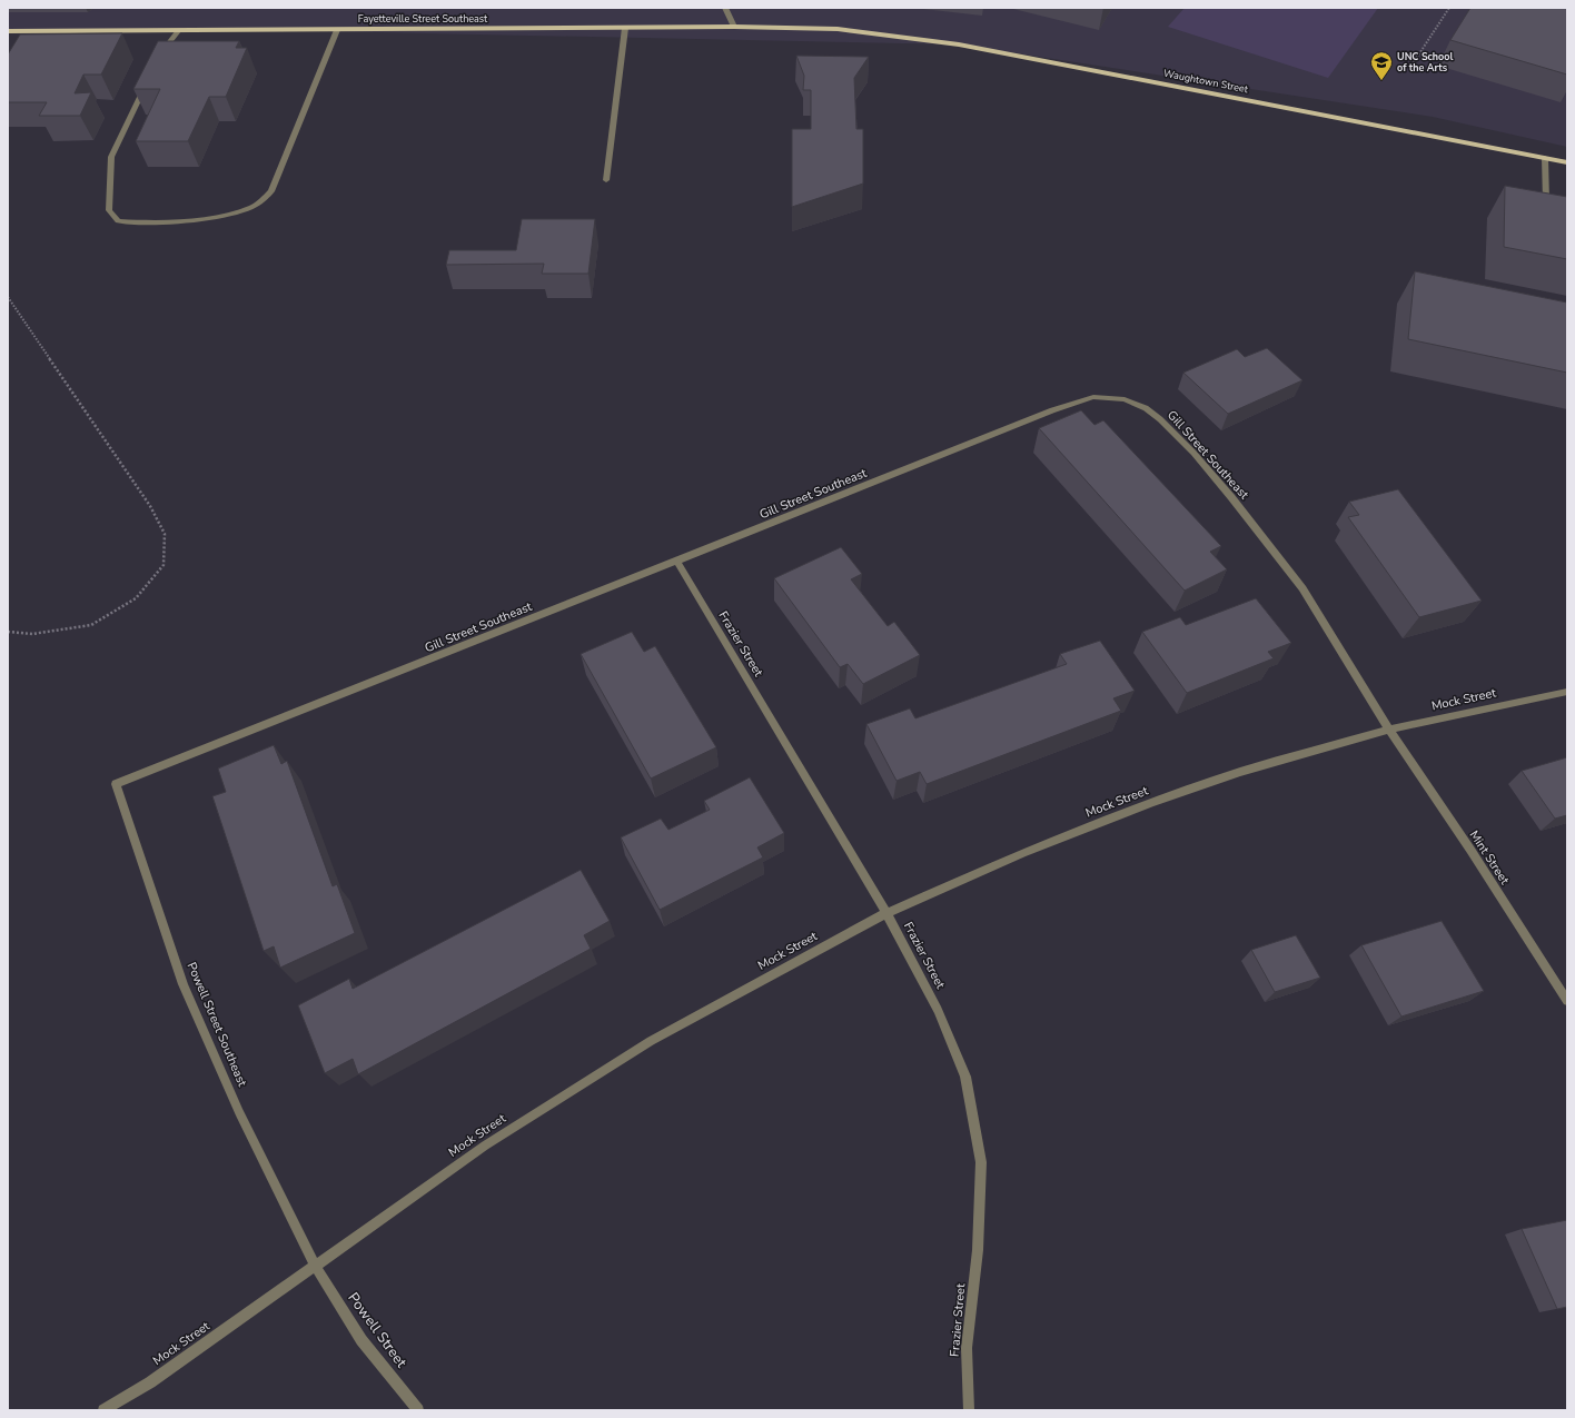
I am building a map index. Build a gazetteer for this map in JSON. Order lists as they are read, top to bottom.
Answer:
{
  "streets": {
    "main road": ["Fayetteville Street Southeast", "Waughtown Street"],
    "street": [
      "Gill Street Southeast",
      "Frazier Street",
      "Mock Street",
      "Mint Street",
      "Powell Street Southeast",
      "Powell Street"
    ]
  },
  "crossings": [
    ["Fayetteville Street Southeast", "Waughtown Street"],
    ["Gill Street Southeast", "Frazier Street"],
    ["Gill Street Southeast", "Mock Street"],
    ["Gill Street Southeast", "Mint Street"],
    ["Gill Street Southeast", "Powell Street Southeast"],
    ["Frazier Street", "Mock Street"],
    ["Mock Street", "Mint Street"],
    ["Mock Street", "Powell Street Southeast"],
    ["Mock Street", "Powell Street"],
    ["Powell Street Southeast", "Powell Street"]
  ],
  "places": {
    "school or university": ["UNC School of the Arts"]
  }
}
